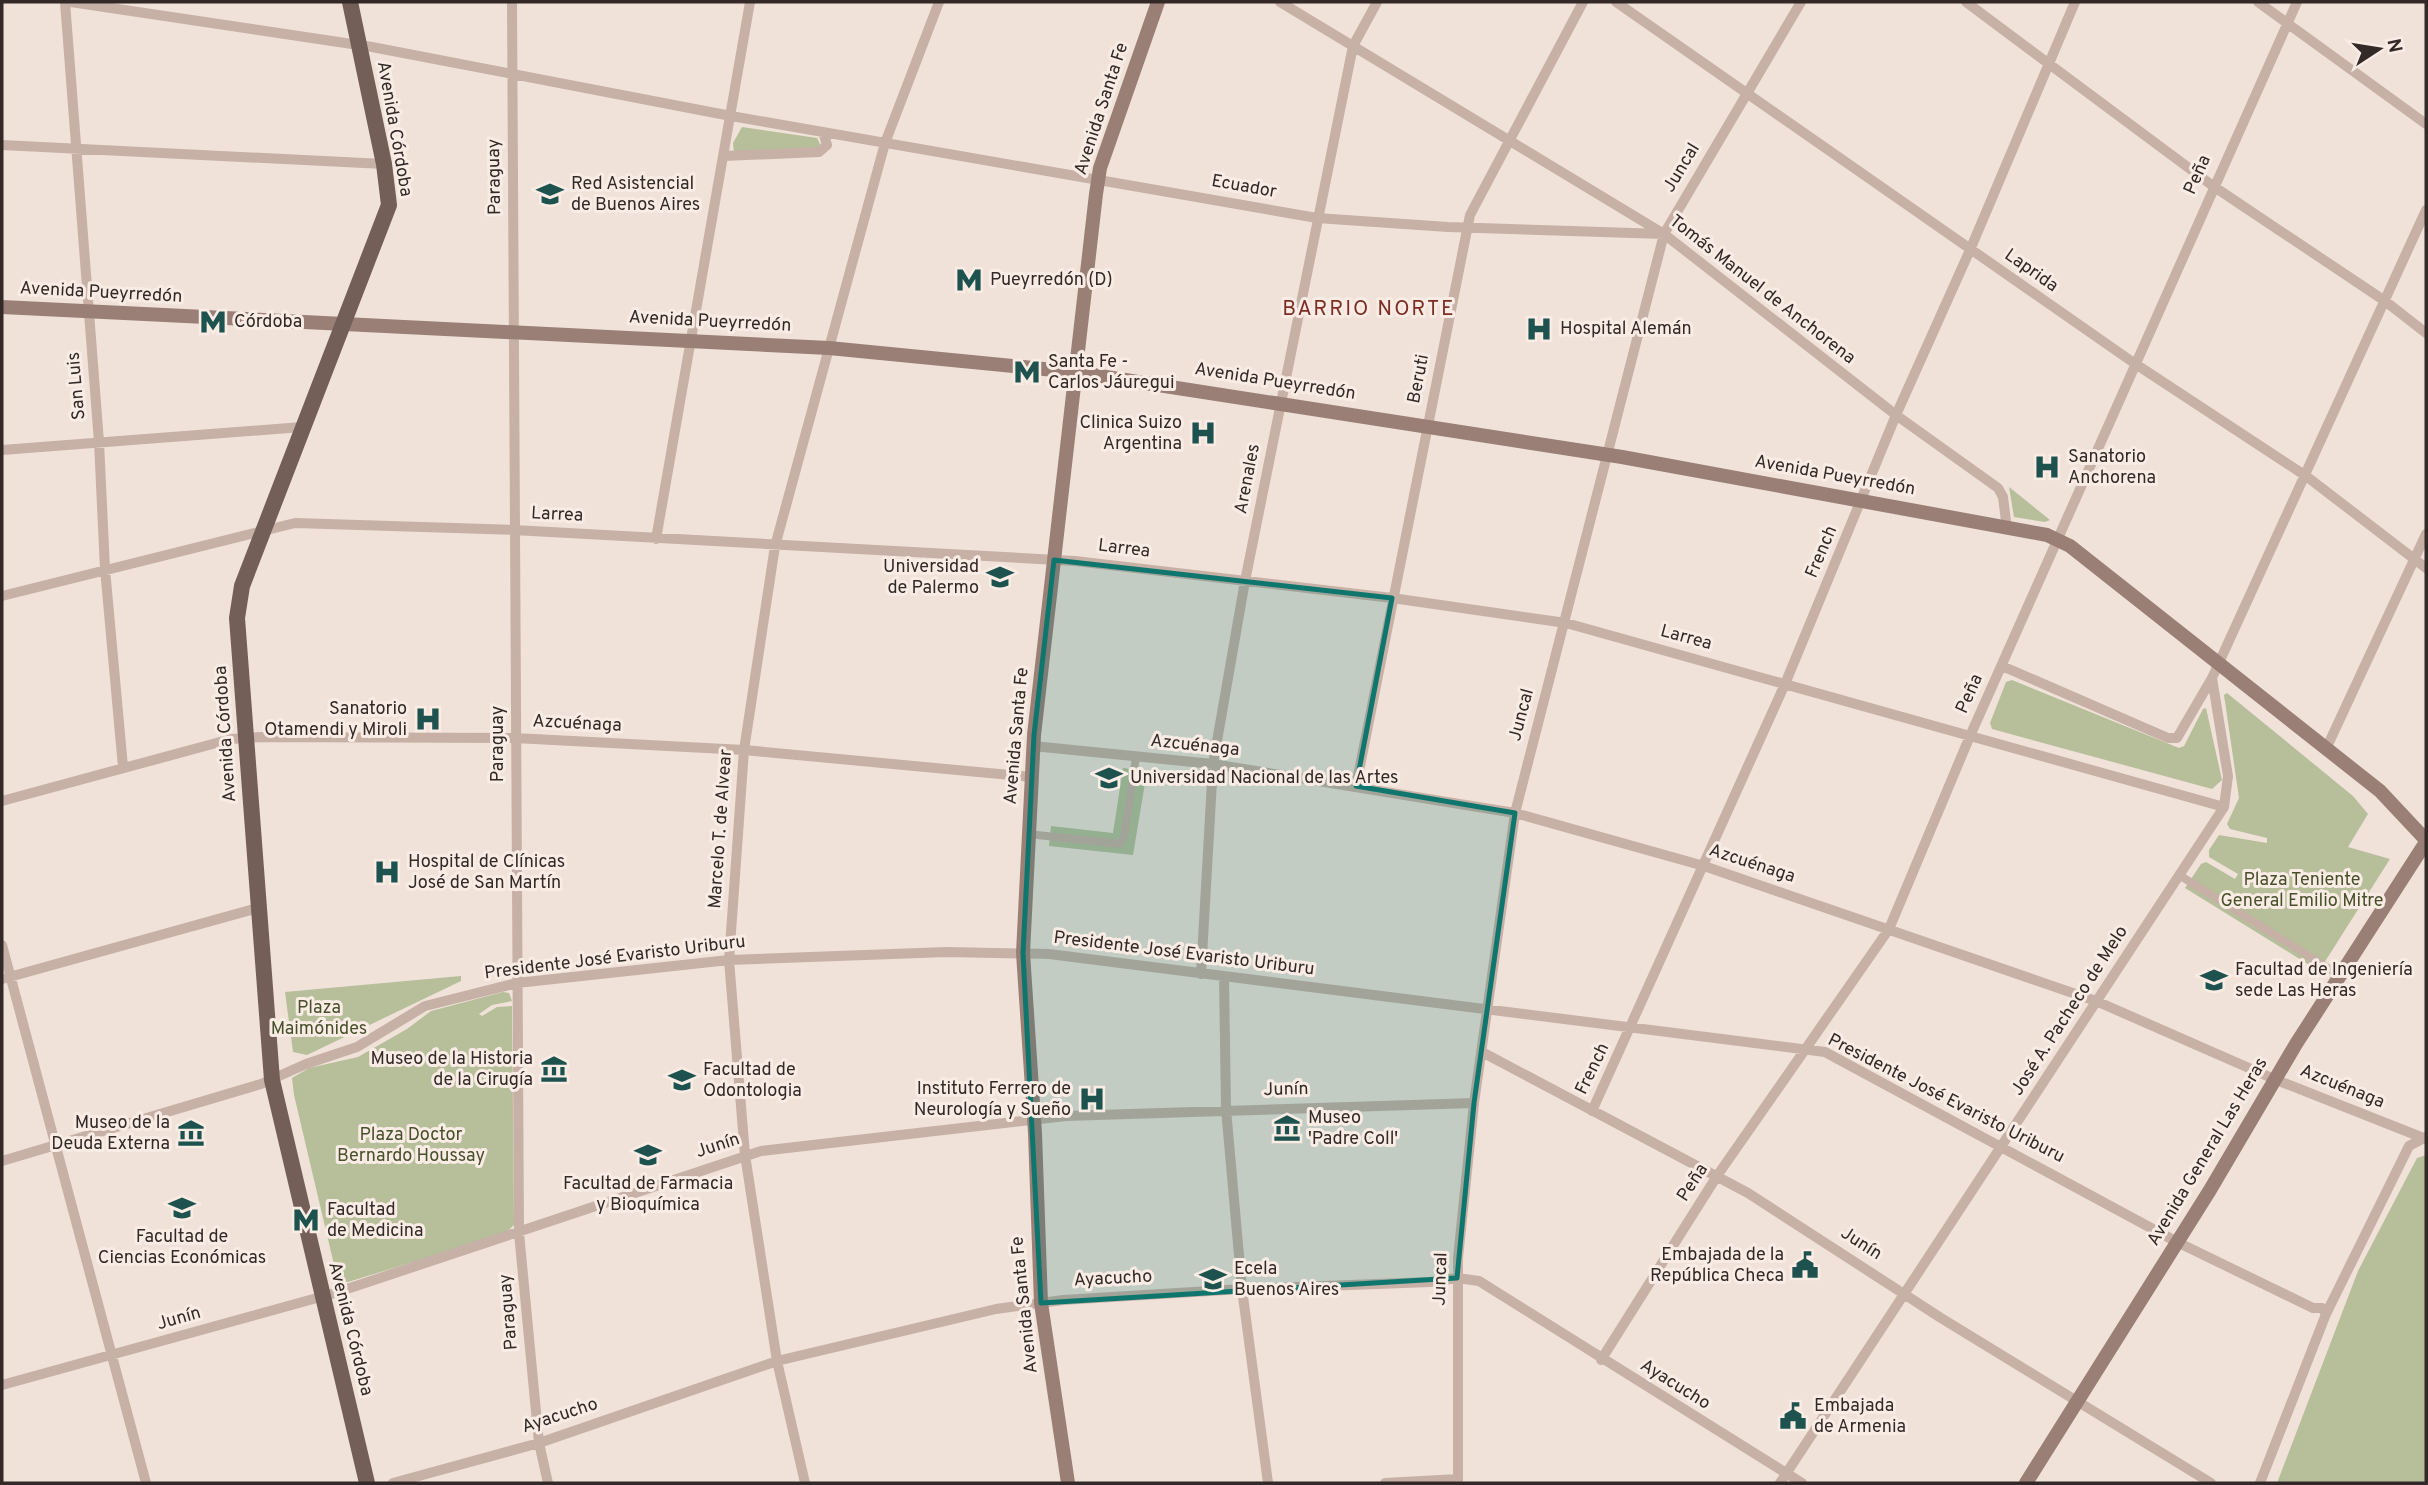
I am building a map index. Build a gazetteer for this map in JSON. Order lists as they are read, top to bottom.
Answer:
{
  "streets": {
    "main road": [
      "Avenida Santa Fe",
      "Avenida Córdoba",
      "Avenida Pueyrredón",
      "Avenida General Las Heras"
    ],
    "street": [
      "Juncal",
      "Peña",
      "Paraguay",
      "Ecuador",
      "Laprida",
      "Tomás Manuel de Anchorena",
      "Beruti",
      "San Luis",
      "Arenales",
      "Larrea",
      "French",
      "Azcuénaga",
      "Marcelo T. de Alvear",
      "Presidente José Evaristo Uriburu",
      "José A. Pacheco de Melo",
      "Junín",
      "Ayacucho"
    ]
  },
  "crossings": [
    ["Avenida Santa Fe", "Ecuador"],
    ["Avenida Santa Fe", "Avenida Pueyrredón"],
    ["Avenida Santa Fe", "Larrea"],
    ["Avenida Santa Fe", "Azcuénaga"],
    ["Avenida Santa Fe", "Presidente José Evaristo Uriburu"],
    ["Avenida Santa Fe", "Junín"],
    ["Avenida Santa Fe", "Ayacucho"],
    ["Avenida Córdoba", "Ecuador"],
    ["Avenida Córdoba", "Avenida Pueyrredón"],
    ["Avenida Córdoba", "Larrea"],
    ["Avenida Córdoba", "Azcuénaga"],
    ["Avenida Córdoba", "Presidente José Evaristo Uriburu"],
    ["Avenida Córdoba", "Junín"],
    ["Juncal", "Ecuador"],
    ["Juncal", "Laprida"],
    ["Juncal", "Tomás Manuel de Anchorena"],
    ["Juncal", "Avenida Pueyrredón"],
    ["Juncal", "Larrea"],
    ["Juncal", "Azcuénaga"],
    ["Juncal", "Presidente José Evaristo Uriburu"],
    ["Juncal", "Junín"],
    ["Juncal", "Ayacucho"],
    ["Peña", "Laprida"],
    ["Peña", "Avenida Pueyrredón"],
    ["Peña", "Larrea"],
    ["Peña", "Azcuénaga"],
    ["Peña", "Presidente José Evaristo Uriburu"],
    ["Peña", "Junín"],
    ["Peña", "Ayacucho"],
    ["Paraguay", "Ecuador"],
    ["Paraguay", "Avenida Pueyrredón"],
    ["Paraguay", "Larrea"],
    ["Paraguay", "Azcuénaga"],
    ["Paraguay", "Presidente José Evaristo Uriburu"],
    ["Paraguay", "Junín"],
    ["Paraguay", "Ayacucho"],
    ["Ecuador", "Tomás Manuel de Anchorena"],
    ["Ecuador", "Beruti"],
    ["Ecuador", "Arenales"],
    ["Ecuador", "Marcelo T. de Alvear"],
    ["Laprida", "French"],
    ["Tomás Manuel de Anchorena", "Avenida Pueyrredón"],
    ["Tomás Manuel de Anchorena", "Beruti"],
    ["Tomás Manuel de Anchorena", "Arenales"],
    ["Tomás Manuel de Anchorena", "French"],
    ["Avenida Pueyrredón", "Beruti"],
    ["Avenida Pueyrredón", "San Luis"],
    ["Avenida Pueyrredón", "Arenales"],
    ["Avenida Pueyrredón", "French"],
    ["Avenida Pueyrredón", "Marcelo T. de Alvear"],
    ["Avenida Pueyrredón", "Avenida General Las Heras"],
    ["Beruti", "Larrea"],
    ["Beruti", "Azcuénaga"],
    ["San Luis", "Larrea"],
    ["San Luis", "Azcuénaga"],
    ["Arenales", "Larrea"],
    ["Arenales", "Azcuénaga"],
    ["Arenales", "Presidente José Evaristo Uriburu"],
    ["Larrea", "French"],
    ["Larrea", "Marcelo T. de Alvear"],
    ["Larrea", "José A. Pacheco de Melo"],
    ["French", "Azcuénaga"],
    ["French", "Presidente José Evaristo Uriburu"],
    ["French", "Junín"],
    ["Azcuénaga", "Marcelo T. de Alvear"],
    ["Azcuénaga", "José A. Pacheco de Melo"],
    ["Azcuénaga", "Avenida General Las Heras"],
    ["Marcelo T. de Alvear", "Presidente José Evaristo Uriburu"],
    ["Marcelo T. de Alvear", "Junín"],
    ["Marcelo T. de Alvear", "Ayacucho"],
    ["Presidente José Evaristo Uriburu", "José A. Pacheco de Melo"],
    ["Presidente José Evaristo Uriburu", "Avenida General Las Heras"],
    ["José A. Pacheco de Melo", "Junín"],
    ["José A. Pacheco de Melo", "Ayacucho"],
    ["Junín", "Avenida General Las Heras"]
  ],
  "districts": ["BARRIO NORTE"],
  "parks": ["Plaza Teniente General Emilio Mitre", "Plaza Maimónides", "Plaza Doctor Bernardo Houssay"],
  "places": {
    "school or university": [
      "Red Asistencial de Buenos Aires",
      "Universidad de Palermo",
      "Universidad Nacional de las Artes",
      "Facultad de Ingeniería sede Las Heras",
      "Facultad de Odontologia",
      "Facultad de Farmacia y Bioquímica",
      "Facultad de Ciencias Económicas",
      "Ecela Buenos Aires"
    ],
    "metro station": [
      "Pueyrredón (D)",
      "Córdoba",
      "Santa Fe - Carlos Jáuregui",
      "Facultad de Medicina"
    ],
    "hospital": [
      "Hospital Alemán",
      "Clinica Suizo Argentina",
      "Sanatorio Anchorena",
      "Sanatorio Otamendi y Miroli",
      "Hospital de Clínicas José de San Martín",
      "Instituto Ferrero de Neurología y Sueño"
    ],
    "museum": ["Museo de la Historia de la Cirugía", "Museo 'Padre Coll'", "Museo de la Deuda Externa"],
    "public building": ["Embajada de la República Checa", "Embajada de Armenia"]
  },
  "north": "right"
}
